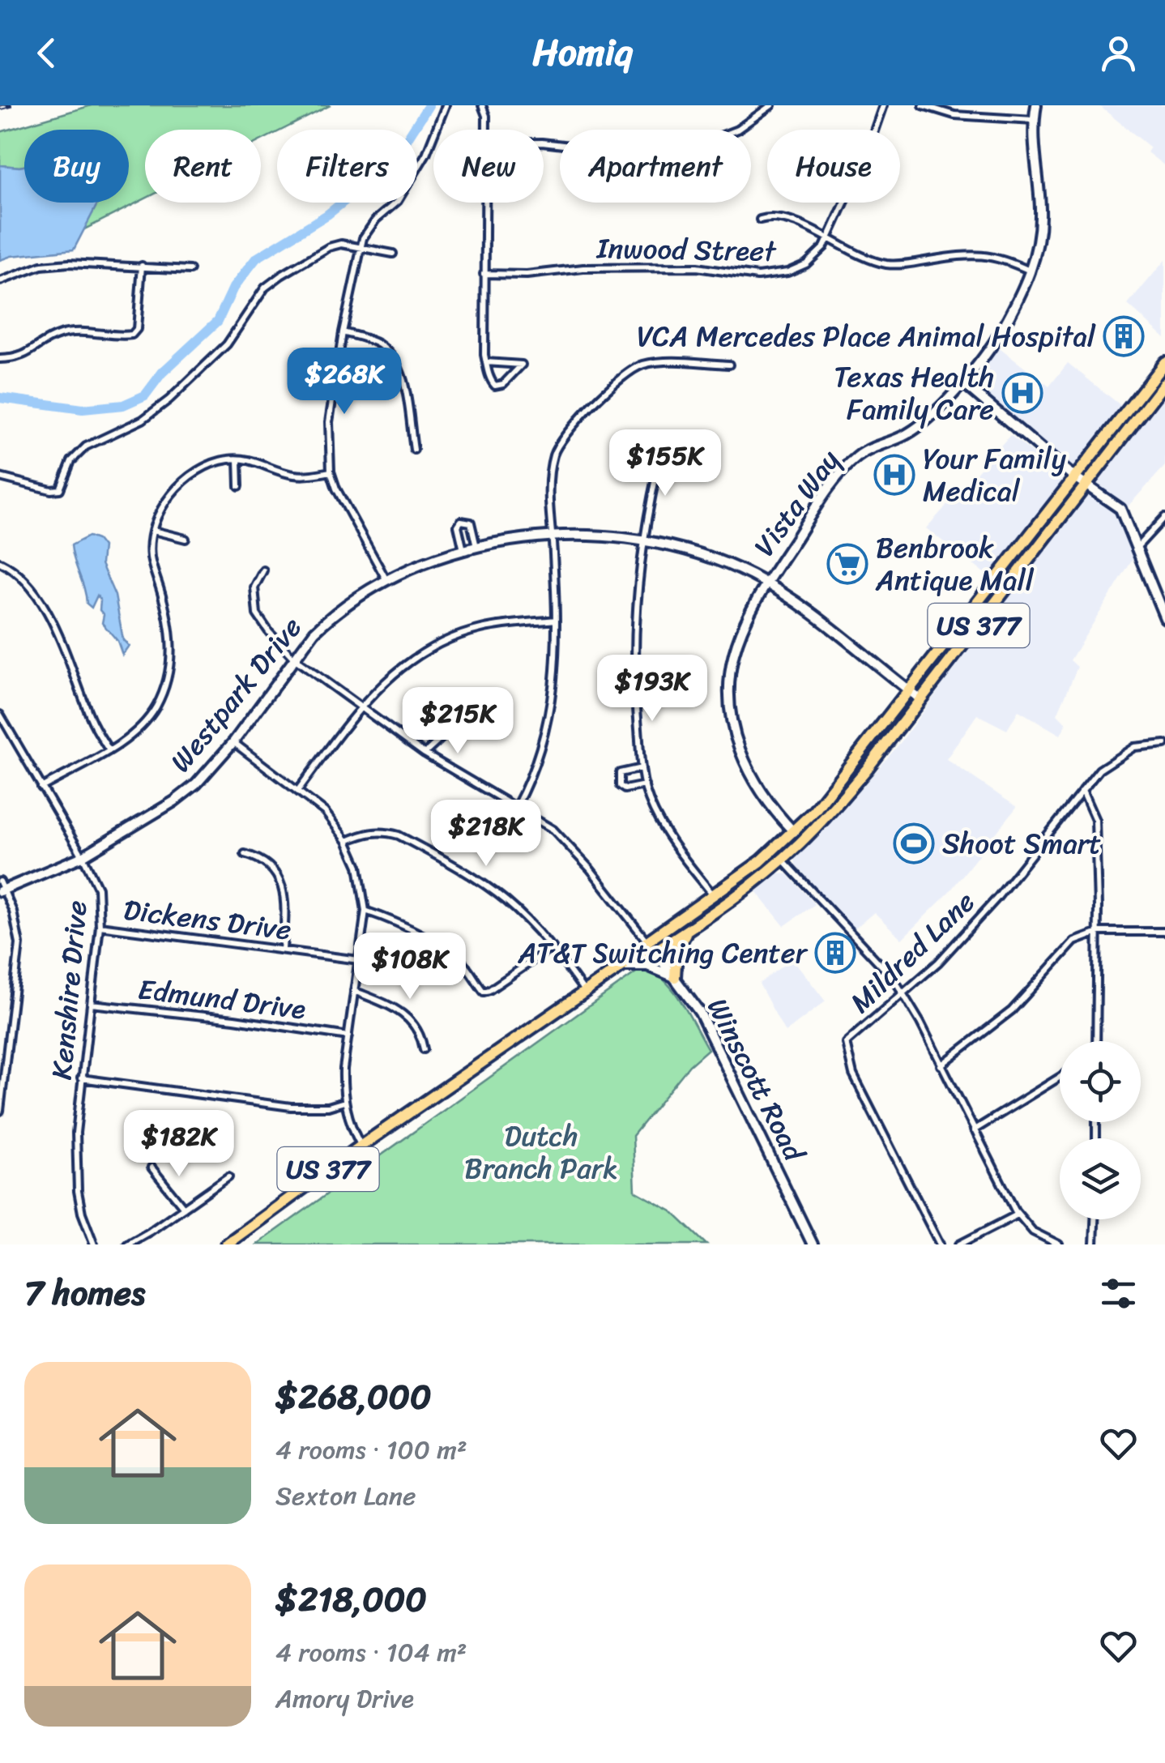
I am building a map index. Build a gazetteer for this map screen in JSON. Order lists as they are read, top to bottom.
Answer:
{
  "streets": {
    "highway": ["US 377"],
    "street": [
      "Inwood Street",
      "Vista Way",
      "Westpark Drive",
      "Dickens Drive",
      "Mildred Lane",
      "Kenshire Drive",
      "Edmund Drive",
      "Winscott Road"
    ]
  },
  "crossings": [
    ["Vista Way", "US 377"],
    ["Vista Way", "Westpark Drive"],
    ["US 377", "Westpark Drive"],
    ["US 377", "Winscott Road"],
    ["Westpark Drive", "Kenshire Drive"],
    ["Dickens Drive", "Kenshire Drive"],
    ["Kenshire Drive", "Edmund Drive"]
  ],
  "parks": ["Dutch Branch Park"],
  "places": {
    "building": ["VCA Mercedes Place Animal Hospital", "AT&T Switching Center"],
    "hospital": ["Texas Health Family Care", "Your Family Medical"],
    "supermarket": ["Benbrook Antique Mall"],
    "sports": ["Shoot Smart"]
  },
  "page": {
    "header": "Homiq",
    "chip": [
      "Buy",
      "Rent",
      "Filters",
      "New",
      "Apartment",
      "House"
    ],
    "price": [
      "$268K",
      "$155K",
      "$193K",
      "$215K",
      "$218K",
      "$108K",
      "$182K"
    ],
    "heading": "7 homes",
    "list": [
      {
        "name": "$268,000",
        "note": "4 rooms · 100 m² · Sexton Lane"
      },
      {
        "name": "$218,000",
        "note": "4 rooms · 104 m² · Amory Drive"
      }
    ]
  }
}
